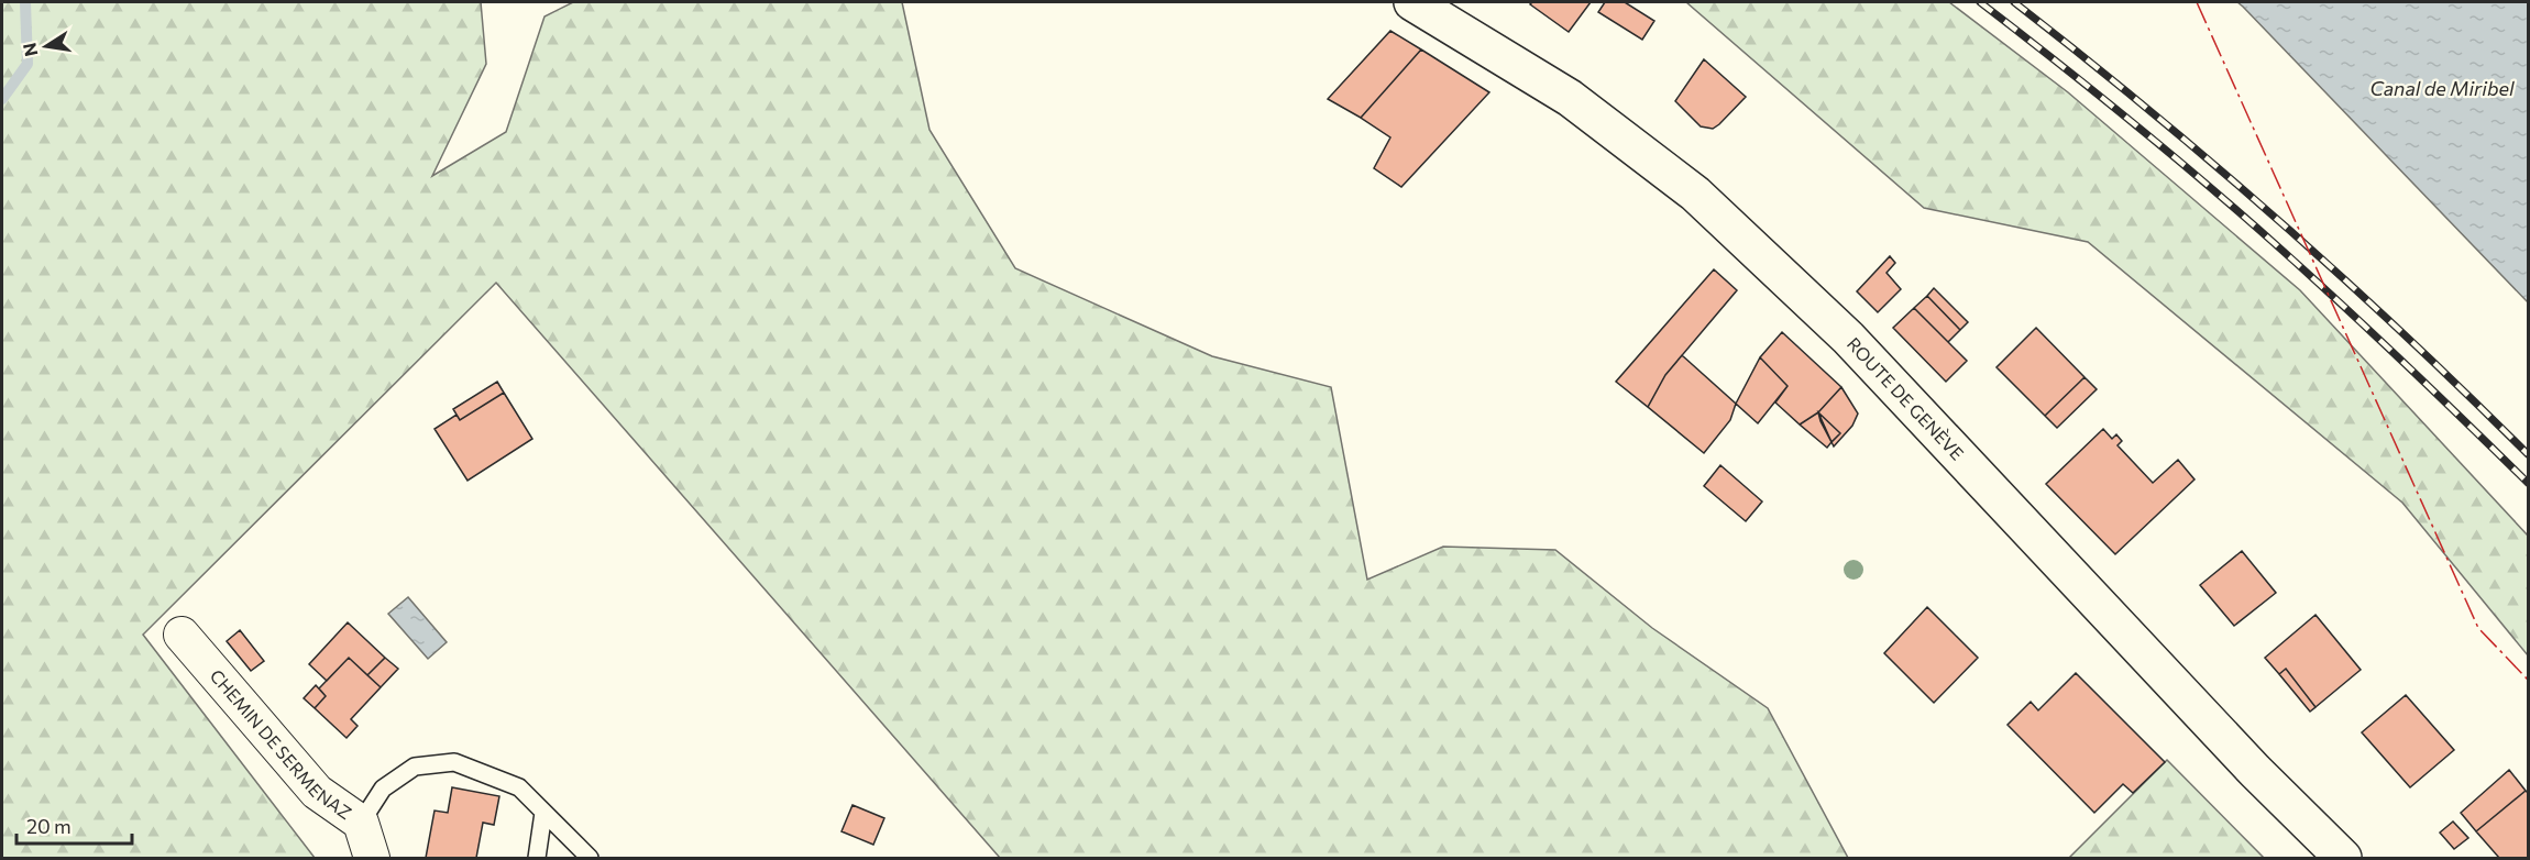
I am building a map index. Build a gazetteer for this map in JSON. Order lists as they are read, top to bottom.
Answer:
{
  "streets": {
    "main road": ["ROUTE DE GENÈVE"],
    "street": ["CHEMIN DE SERMENAZ"]
  },
  "water": ["Canal de Miribel"],
  "scale_bar": "20 m",
  "north": "left"
}
